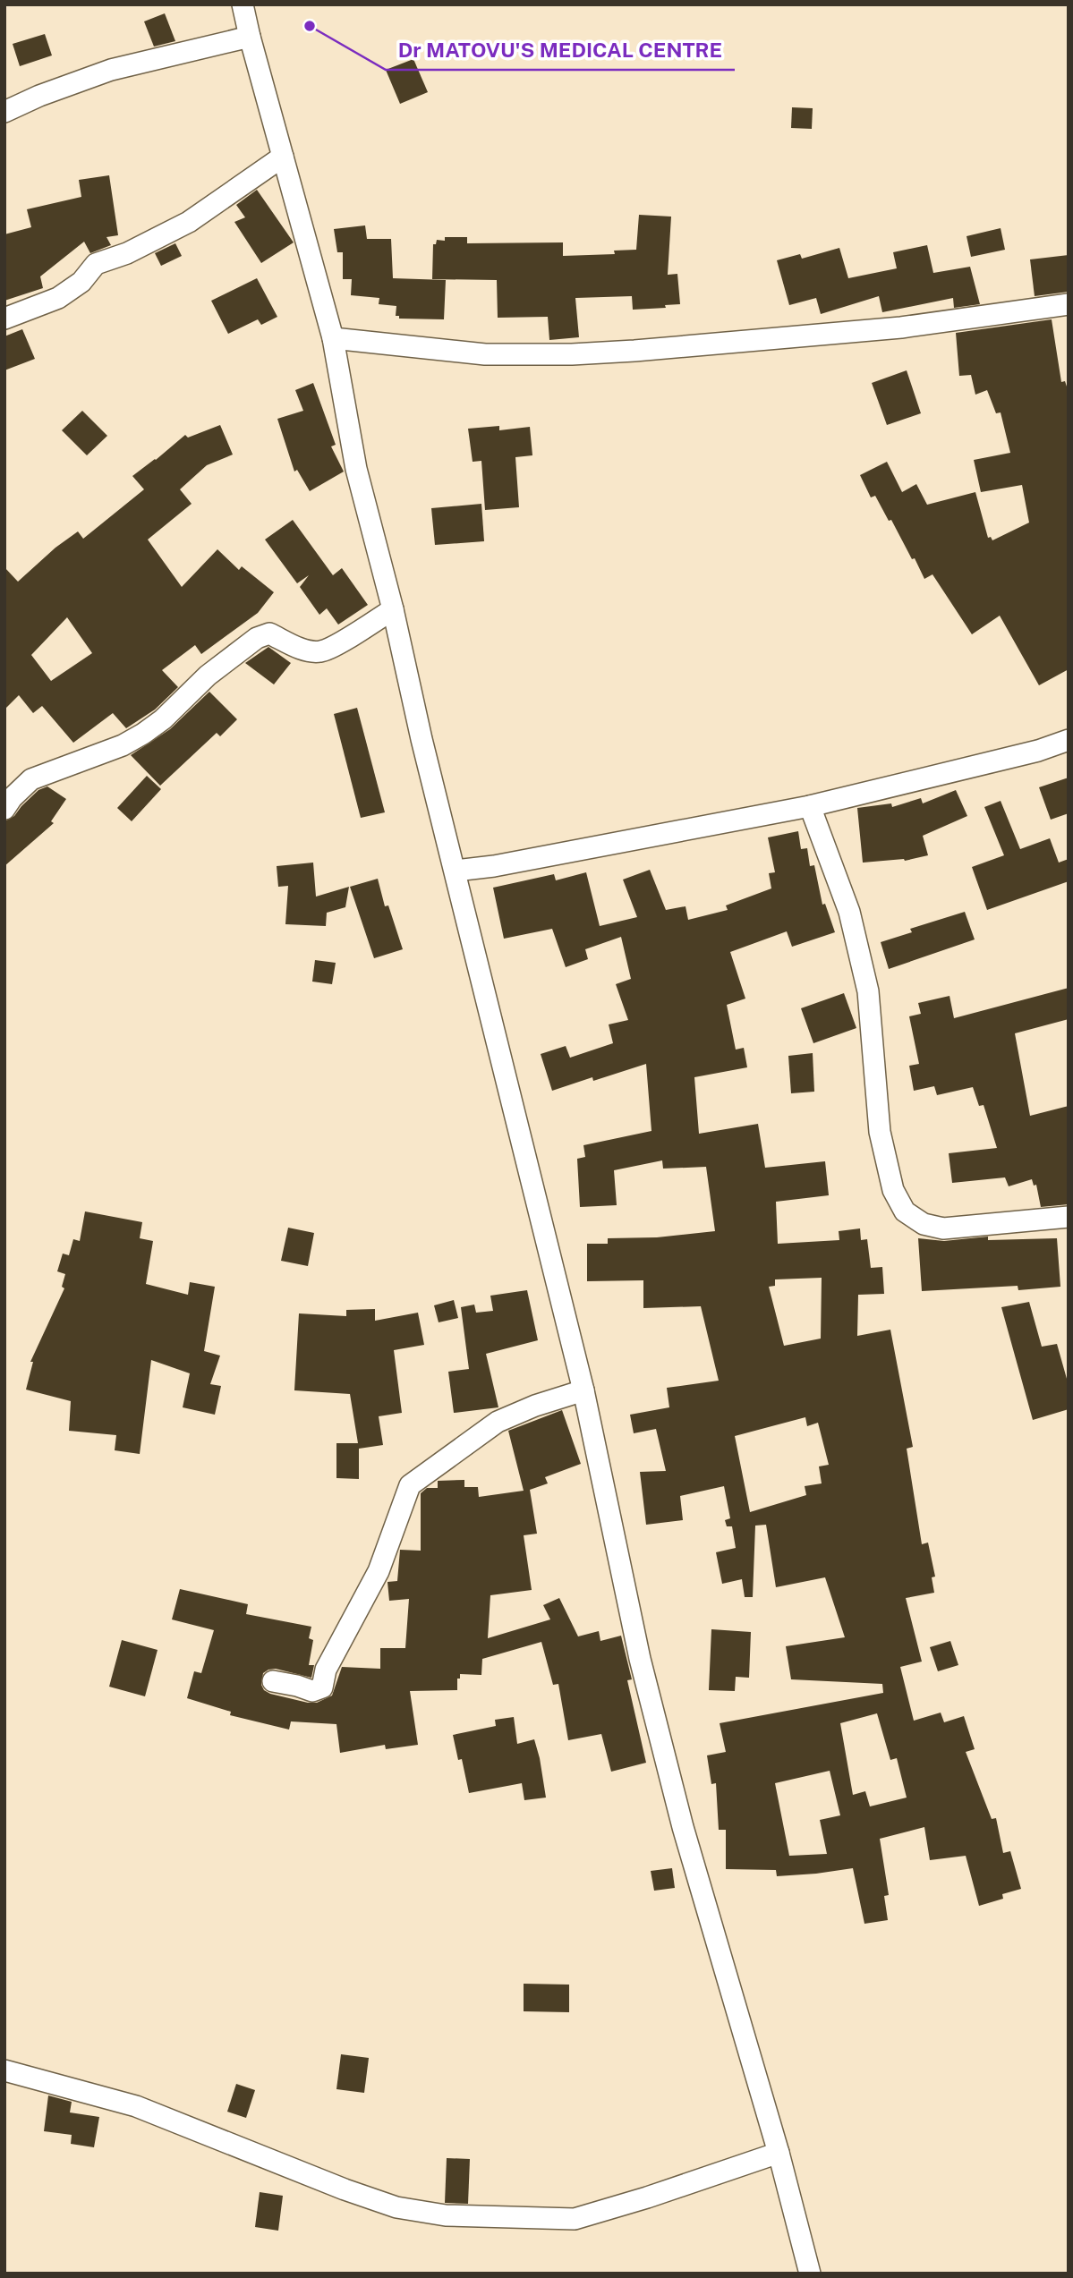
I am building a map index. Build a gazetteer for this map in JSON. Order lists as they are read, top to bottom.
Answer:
{
  "places": ["Dr MATOVU'S MEDICAL CENTRE"]
}
